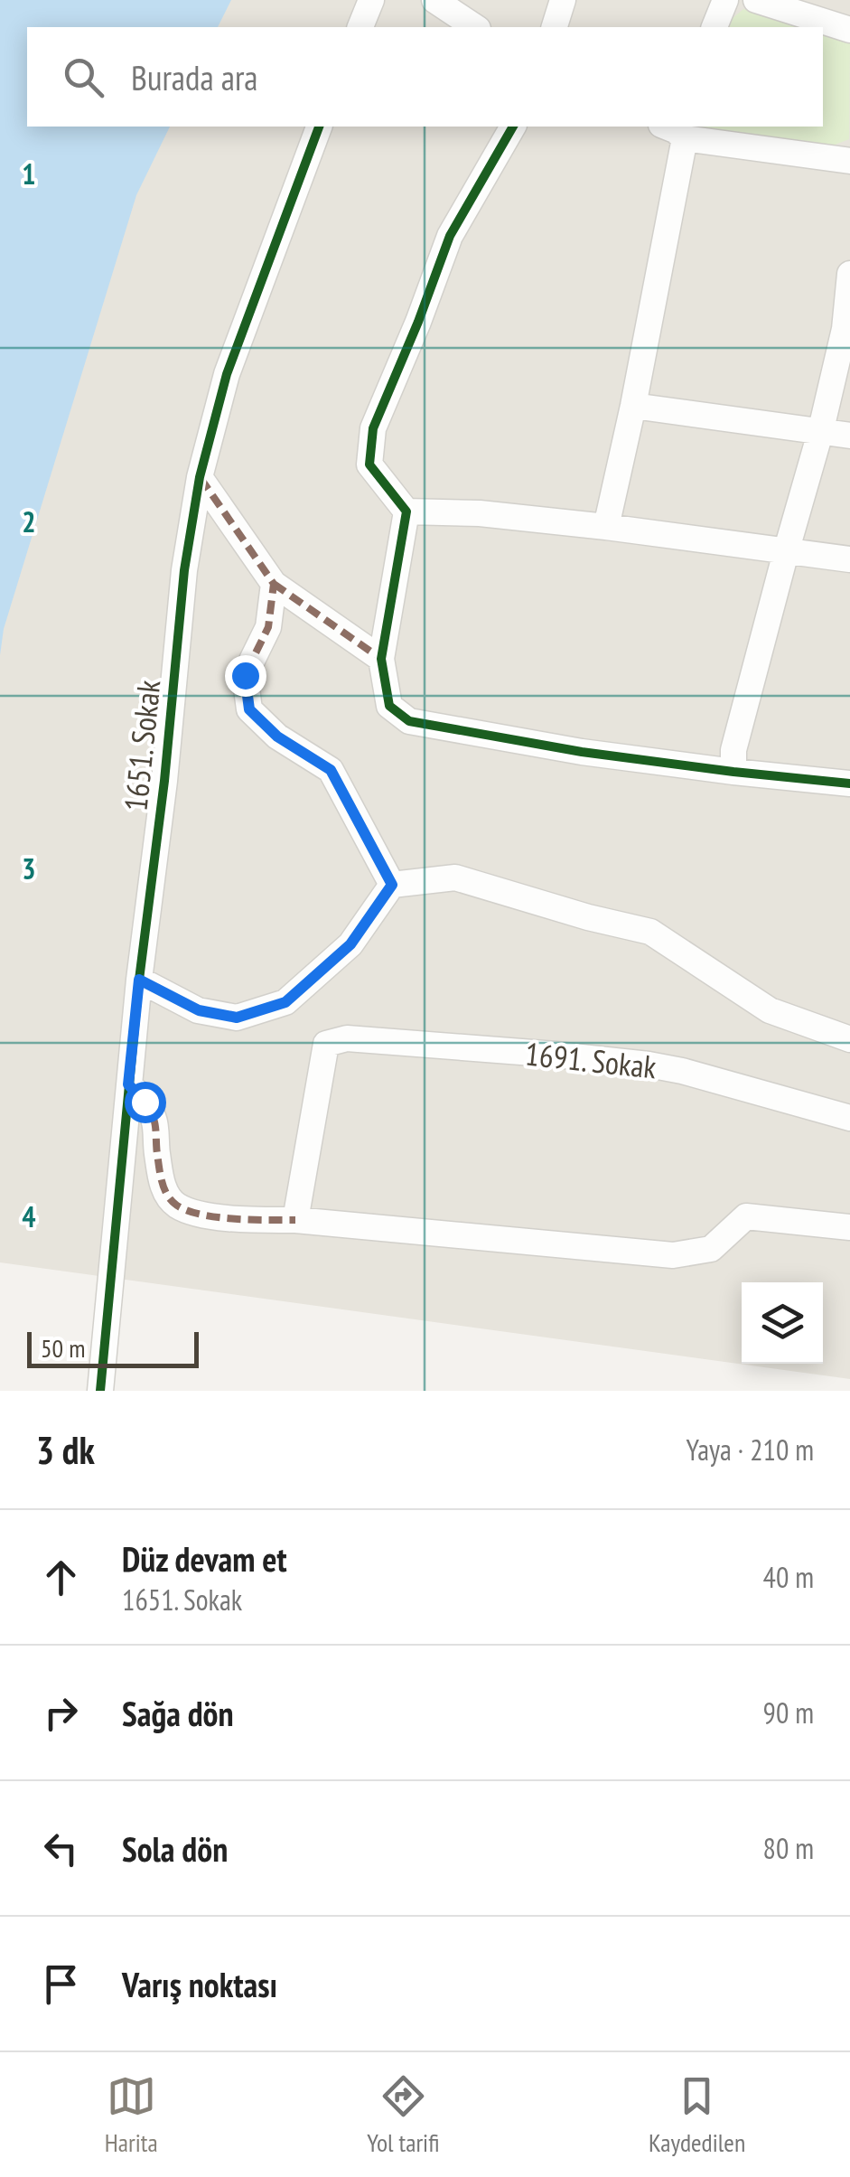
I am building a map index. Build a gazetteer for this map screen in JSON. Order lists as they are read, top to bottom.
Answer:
{
  "streets": {
    "street": ["1651. Sokak", "1691. Sokak"]
  },
  "scale_bar": "50 m",
  "page": {
    "search": "Burada ara",
    "scale": "50 m",
    "heading": ["3 dk", "Yaya · 210 m"],
    "list": [
      ["Düz devam et", "1651. Sokak", "40 m"],
      ["Sağa dön", "90 m"],
      ["Sola dön", "80 m"],
      "Varış noktası"
    ],
    "nav": ["Harita", "Yol tarifi", "Kaydedilen"]
  },
  "grid": {
    "rows": [
      "1",
      "2",
      "3",
      "4"
    ]
  }
}
